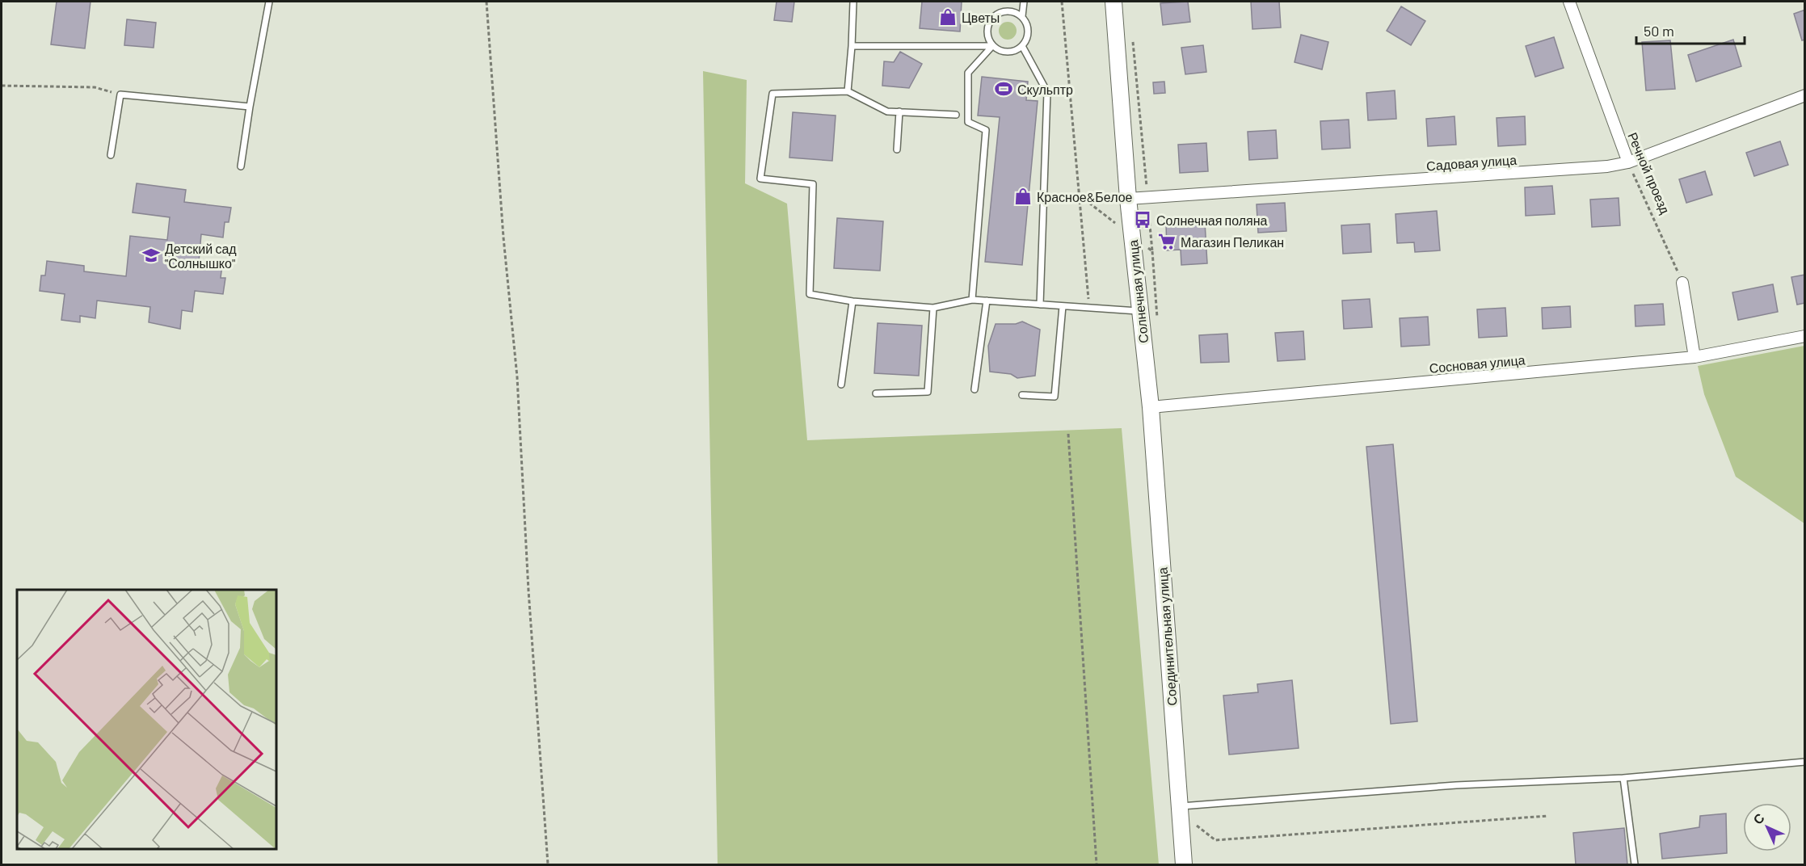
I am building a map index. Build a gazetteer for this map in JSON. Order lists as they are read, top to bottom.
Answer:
{
  "streets": {
    "street": [
      "Садовая улица",
      "Речной проезд",
      "Солнечная улица",
      "Сосновая улица",
      "Соединительная улица"
    ]
  },
  "crossings": [
    ["Садовая улица", "Речной проезд"],
    ["Садовая улица", "Солнечная улица"],
    ["Солнечная улица", "Сосновая улица"],
    ["Солнечная улица", "Соединительная улица"],
    ["Сосновая улица", "Соединительная улица"]
  ],
  "places": {
    "shop": ["Цветы", "Красное&Белое"],
    "sports": ["Скульптр"],
    "bus stop": ["Солнечная поляна"],
    "supermarket": ["Магазин Пеликан"],
    "school or university": ["Детский сад \"Солнышко\""]
  },
  "scale_bar": "50 m",
  "north": "top left"
}
